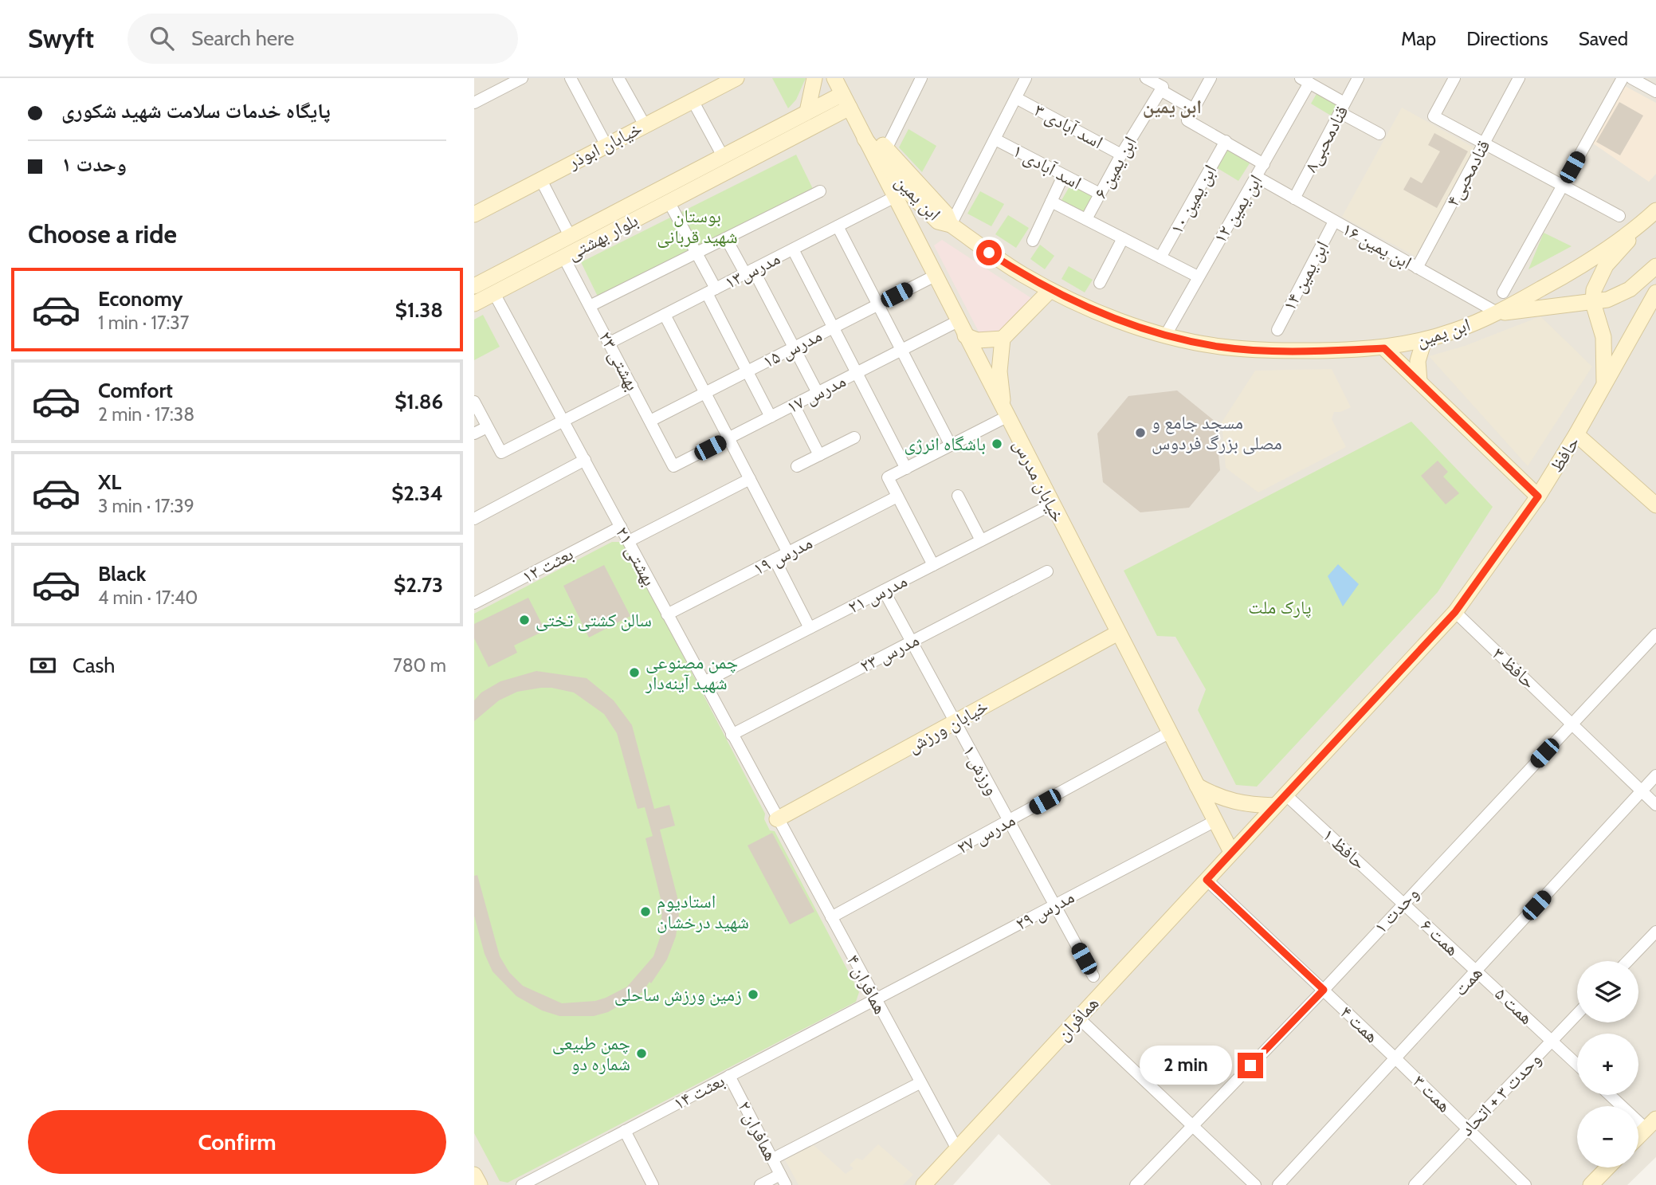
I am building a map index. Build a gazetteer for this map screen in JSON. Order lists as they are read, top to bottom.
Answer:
{
  "streets": {
    "main road": [
      "خیابان ابوذر",
      "ابن یمین",
      "بلوار بهشتی",
      "حافظ",
      "خیابان مدرس",
      "خیابان ورزش",
      "همافران"
    ],
    "street": [
      "اسد آبادی ۳",
      "قنادمحبی۸",
      "اسد آبادی ۱",
      "ابن یمین ۶",
      "قنادمحبی۴",
      "ابن یمین ۱۰",
      "ابن یمین ۱۲",
      "ابن یمین ۱۶",
      "مدرس۱۳",
      "ابن یمین ۱۴",
      "مدرس ۱۵",
      "بهشتی ۲۳",
      "مدرس ۱۷",
      "مدرس ۱۹",
      "بهشتی ۲۱",
      "بعثت ۱۲",
      "مدرس ۲۱",
      "مدرس ۲۳",
      "حافظ ۳",
      "ورزش ۱",
      "مدرس ۲۷",
      "حافظ ۱",
      "مدرس ۲۹",
      "وحدت ۱",
      "همت ۶",
      "همت",
      "همافران ۴",
      "همت ۵",
      "همت ۴",
      "بعثت ۱۴",
      "همت ۳",
      "وحدت ۳ + اتحاد",
      "همافران ۲"
    ]
  },
  "crossings": [
    ["اسد آبادی ۳", "ابن یمین ۶"],
    ["قنادمحبی۸", "ابن یمین ۱۶"],
    ["اسد آبادی ۱", "ابن یمین ۶"],
    ["قنادمحبی۴", "ابن یمین ۱۶"],
    ["ابن یمین", "ابن یمین ۱۲"],
    ["ابن یمین", "ابن یمین ۱۶"],
    ["ابن یمین", "خیابان مدرس"],
    ["ابن یمین ۱۲", "ابن یمین ۱۶"],
    ["بلوار بهشتی", "بهشتی ۲۳"],
    ["بلوار بهشتی", "خیابان مدرس"],
    ["بلوار بهشتی", "بهشتی ۲۱"],
    ["ابن یمین ۱۶", "ابن یمین ۱۴"],
    ["مدرس۱۳", "بهشتی ۲۳"],
    ["مدرس۱۳", "خیابان مدرس"],
    ["مدرس ۱۵", "بهشتی ۲۳"],
    ["مدرس ۱۵", "خیابان مدرس"],
    ["بهشتی ۲۳", "مدرس ۱۷"],
    ["مدرس ۱۷", "خیابان مدرس"],
    ["حافظ", "خیابان مدرس"],
    ["حافظ", "حافظ ۳"],
    ["حافظ", "حافظ ۱"],
    ["حافظ", "همافران"],
    ["خیابان مدرس", "مدرس ۲۱"],
    ["خیابان مدرس", "خیابان ورزش"],
    ["خیابان مدرس", "مدرس ۲۷"],
    ["خیابان مدرس", "مدرس ۲۹"],
    ["خیابان مدرس", "همافران"],
    ["مدرس ۱۹", "بهشتی ۲۱"],
    ["بهشتی ۲۱", "بعثت ۱۲"],
    ["بهشتی ۲۱", "مدرس ۲۱"],
    ["بهشتی ۲۱", "مدرس ۲۳"],
    ["بهشتی ۲۱", "خیابان ورزش"],
    ["بهشتی ۲۱", "همافران ۴"],
    ["مدرس ۲۱", "ورزش ۱"],
    ["مدرس ۲۳", "ورزش ۱"],
    ["حافظ ۳", "وحدت ۱"],
    ["حافظ ۳", "همت"],
    ["خیابان ورزش", "ورزش ۱"],
    ["خیابان ورزش", "همافران ۴"],
    ["ورزش ۱", "مدرس ۲۷"],
    ["ورزش ۱", "مدرس ۲۹"],
    ["مدرس ۲۷", "همافران ۴"],
    ["حافظ ۱", "وحدت ۱"],
    ["حافظ ۱", "همت ۶"],
    ["مدرس ۲۹", "همافران ۴"],
    ["مدرس ۲۹", "بعثت ۱۴"],
    ["وحدت ۱", "همت ۶"],
    ["وحدت ۱", "همت ۴"],
    ["همت ۶", "همت"],
    ["همت ۶", "همت ۵"],
    ["همت", "همت ۵"],
    ["همت", "همت ۴"],
    ["همت", "همت ۳"],
    ["همافران ۴", "همافران"],
    ["همافران ۴", "بعثت ۱۴"],
    ["همت ۵", "وحدت ۳ + اتحاد"],
    ["همافران", "همت ۴"],
    ["همت ۴", "همت ۳"],
    ["بعثت ۱۴", "همافران ۲"],
    ["همت ۳", "وحدت ۳ + اتحاد"]
  ],
  "districts": ["ابن یمین"],
  "parks": ["بوستان شهید قربانی", "پارک ملت"],
  "places": [
    "مسجد جامع و مصلی بزرگ فردوس",
    "باشگاه انرژی",
    "سالن کشتی تختی",
    "چمن مصنوعی شهید آینه‌دار",
    "استادیوم شهید درخشان",
    "زمین ورزش ساحلی",
    "چمن طبیعی شماره دو"
  ],
  "page": {
    "header": "Swyft",
    "search": "Search here",
    "nav": ["Map", "Directions", "Saved"],
    "banner": ["پایگاه خدمات سلامت شهید شکوری", "وحدت ۱"],
    "heading": "Choose a ride",
    "list": [
      {
        "name": "Economy",
        "note": "1 min · 17:37",
        "value": "$1.38"
      },
      {
        "name": "Comfort",
        "note": "2 min · 17:38",
        "value": "$1.86"
      },
      {
        "name": "XL",
        "note": "3 min · 17:39",
        "value": "$2.34"
      },
      {
        "name": "Black",
        "note": "4 min · 17:40",
        "value": "$2.73"
      }
    ],
    "pay": ["Cash", "780 m"],
    "map_buttons": ["+", "−"],
    "bubble": "2 min",
    "buttons": "Confirm"
  }
}
